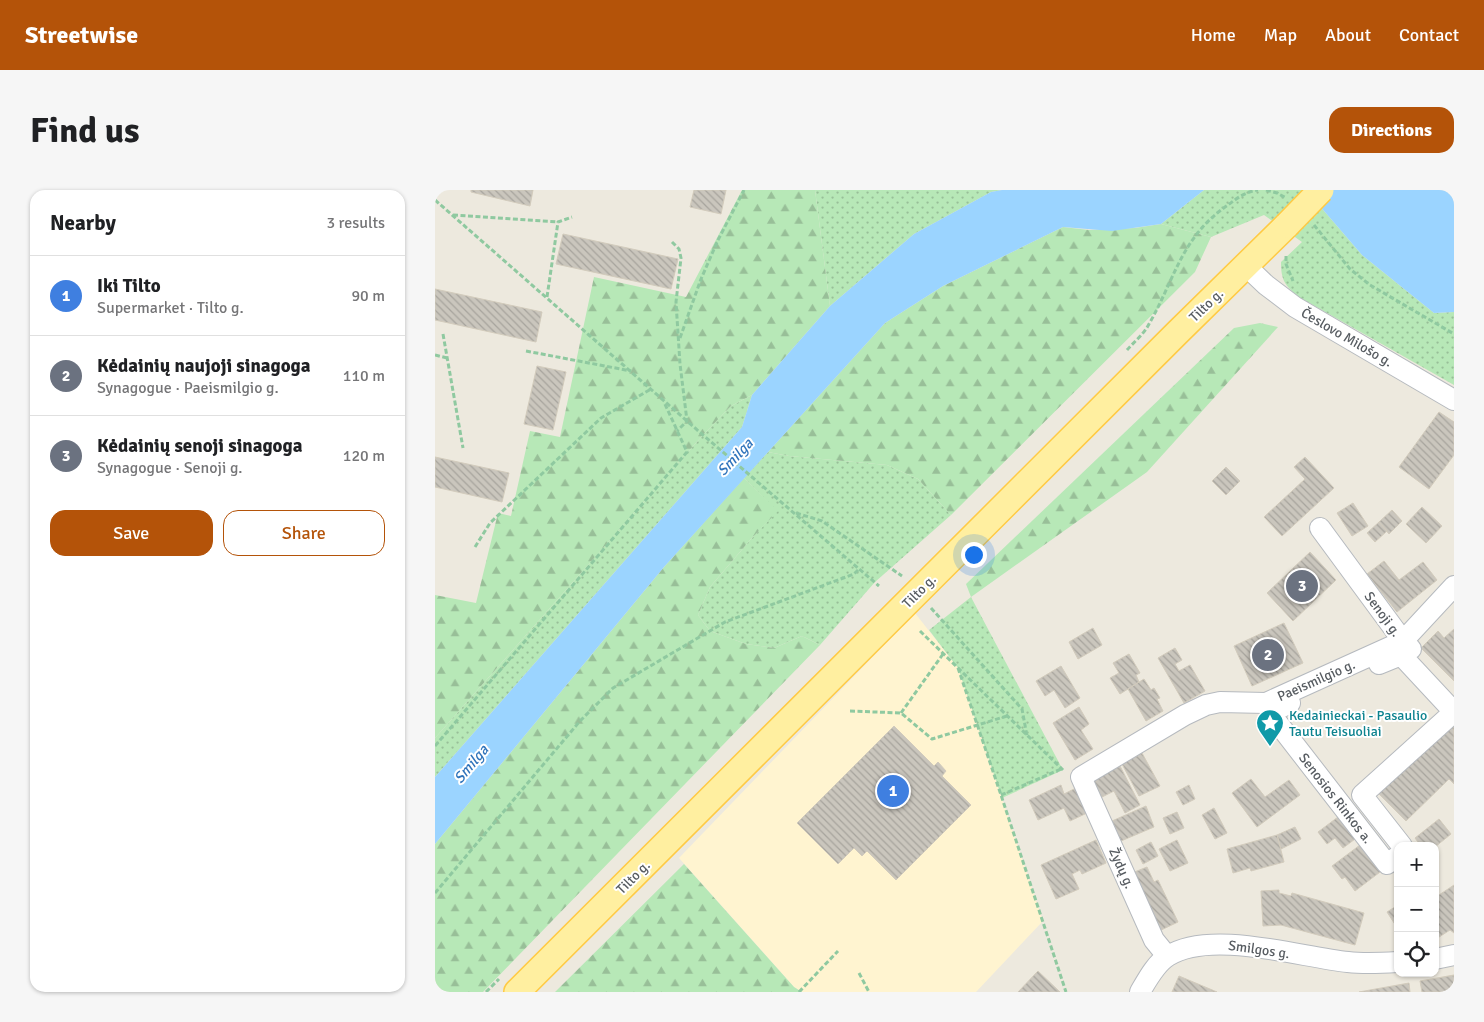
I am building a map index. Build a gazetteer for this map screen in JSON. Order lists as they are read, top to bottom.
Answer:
{
  "streets": {
    "main road": ["Tilto g."],
    "street": [
      "Česlovo Milošo g.",
      "Senoji g.",
      "Paeismilgio g.",
      "Senosios Rinkos a.",
      "Žydų g.",
      "Smilgos g."
    ]
  },
  "crossings": [
    ["Tilto g.", "Česlovo Milošo g."],
    ["Senoji g.", "Paeismilgio g."],
    ["Paeismilgio g.", "Žydų g."],
    ["Žydų g.", "Smilgos g."]
  ],
  "water": ["Smilga"],
  "places": {
    "place": ["Kedainieckai - Pasaulio Tautu Teisuoliai"]
  },
  "page": {
    "header": "Streetwise",
    "nav": [
      "Home",
      "Map",
      "About",
      "Contact"
    ],
    "buttons": [
      "Directions",
      ["Save", "Share"]
    ],
    "title": "Find us",
    "heading": ["Nearby", "3 results"],
    "list": [
      {
        "mark": "1",
        "name": "Iki Tilto",
        "note": "Supermarket · Tilto g.",
        "value": "90 m"
      },
      {
        "mark": "2",
        "name": "Kėdainių naujoji sinagoga",
        "note": "Synagogue · Paeismilgio g.",
        "value": "110 m"
      },
      {
        "mark": "3",
        "name": "Kėdainių senoji sinagoga",
        "note": "Synagogue · Senoji g.",
        "value": "120 m"
      }
    ],
    "pins": ["3", "2", "1"],
    "map_buttons": ["+", "−"]
  }
}
